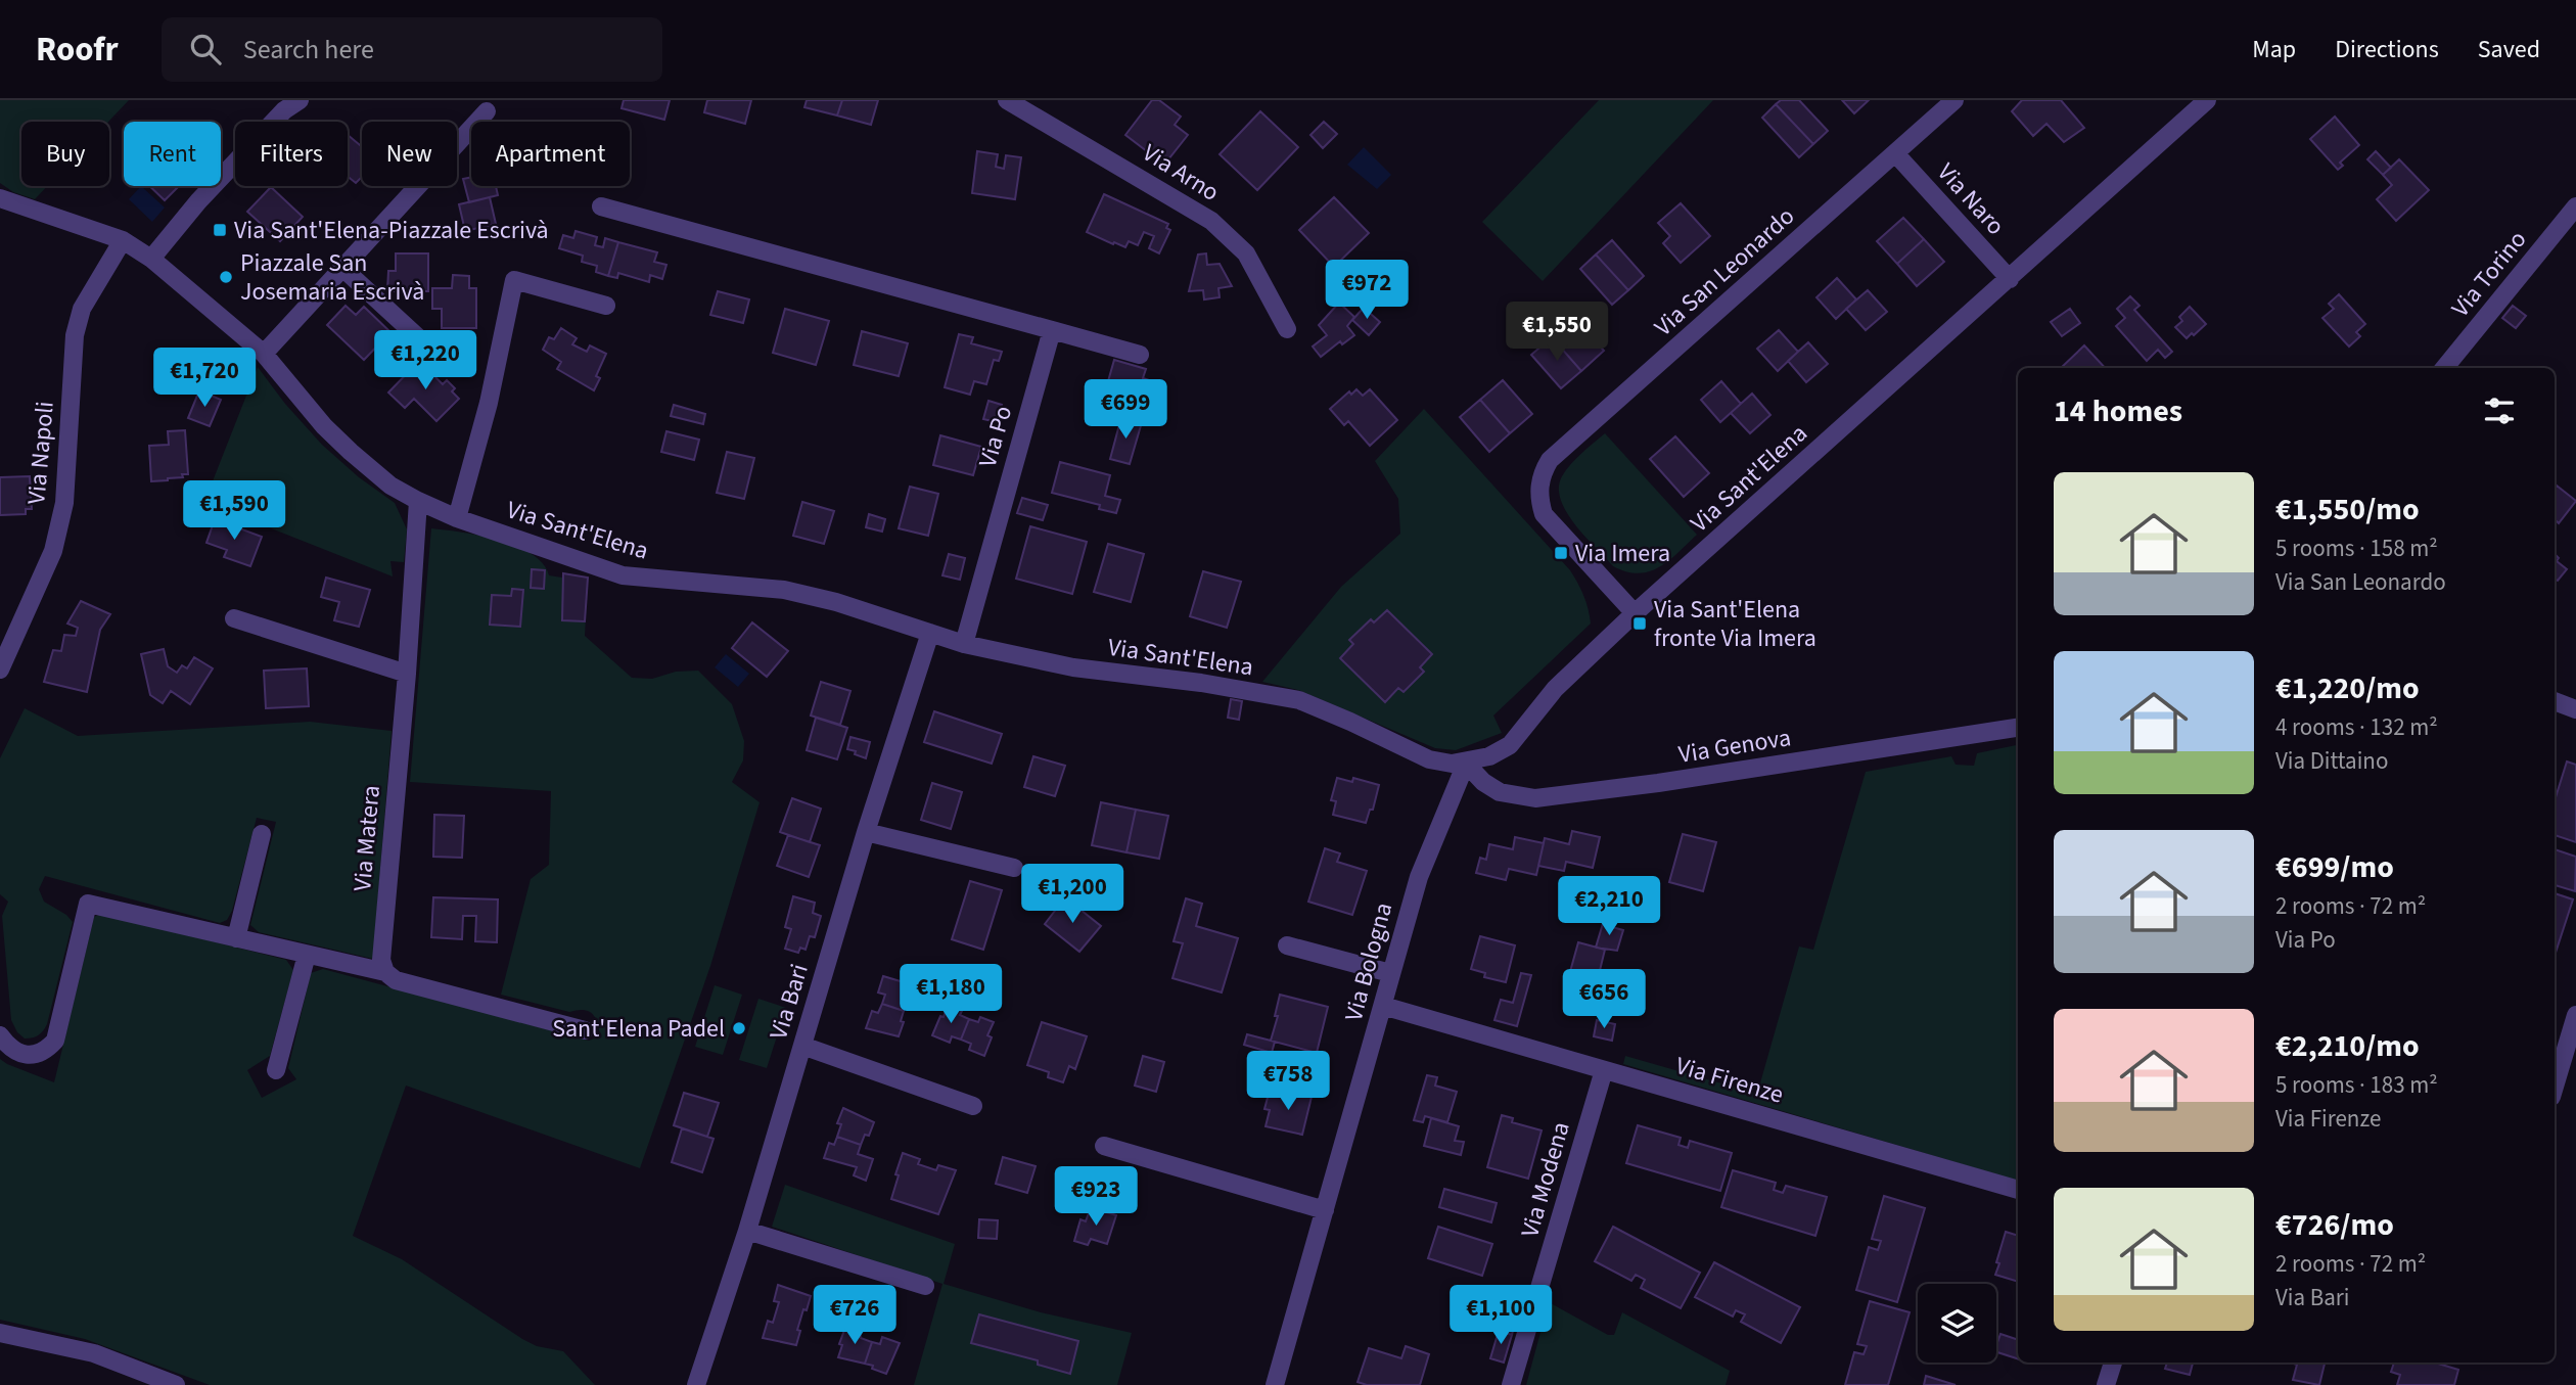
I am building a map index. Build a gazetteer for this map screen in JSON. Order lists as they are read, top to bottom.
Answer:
{
  "streets": {
    "street": [
      "Via Arno",
      "Via Naro",
      "Via San Leonardo",
      "Via Torino",
      "Via Po",
      "Via Napoli",
      "Via Sant'Elena",
      "Via Genova",
      "Via Matera",
      "Via Bologna",
      "Via Bari",
      "Via Firenze",
      "Via Modena"
    ]
  },
  "crossings": [
    ["Via Naro", "Via San Leonardo"],
    ["Via Naro", "Via Sant'Elena"],
    ["Via San Leonardo", "Via Sant'Elena"],
    ["Via Po", "Via Sant'Elena"],
    ["Via Napoli", "Via Sant'Elena"],
    ["Via Sant'Elena", "Via Genova"],
    ["Via Sant'Elena", "Via Matera"],
    ["Via Sant'Elena", "Via Bologna"],
    ["Via Sant'Elena", "Via Bari"],
    ["Via Genova", "Via Bologna"],
    ["Via Bologna", "Via Firenze"],
    ["Via Firenze", "Via Modena"]
  ],
  "places": {
    "transit": ["Via Sant'Elena-Piazzale Escrivà", "Via Imera", "Via Sant'Elena fronte Via Imera"],
    "other": ["Piazzale San Josemaria Escrivà", "Sant'Elena Padel"]
  },
  "page": {
    "header": "Roofr",
    "search": "Search here",
    "nav": ["Map", "Directions", "Saved"],
    "chip": [
      "Buy",
      "Rent",
      "Filters",
      "New",
      "Apartment"
    ],
    "price": [
      "€972",
      "€1,550",
      "€1,220",
      "€1,720",
      "€699",
      "€1,590",
      "€1,200",
      "€2,210",
      "€1,180",
      "€656",
      "€758",
      "€923",
      "€726",
      "€1,100"
    ],
    "heading": "14 homes",
    "list": [
      {
        "name": "€1,550/mo",
        "note": "5 rooms · 158 m² · Via San Leonardo"
      },
      {
        "name": "€1,220/mo",
        "note": "4 rooms · 132 m² · Via Dittaino"
      },
      {
        "name": "€699/mo",
        "note": "2 rooms · 72 m² · Via Po"
      },
      {
        "name": "€2,210/mo",
        "note": "5 rooms · 183 m² · Via Firenze"
      },
      {
        "name": "€726/mo",
        "note": "2 rooms · 72 m² · Via Bari"
      }
    ]
  }
}
